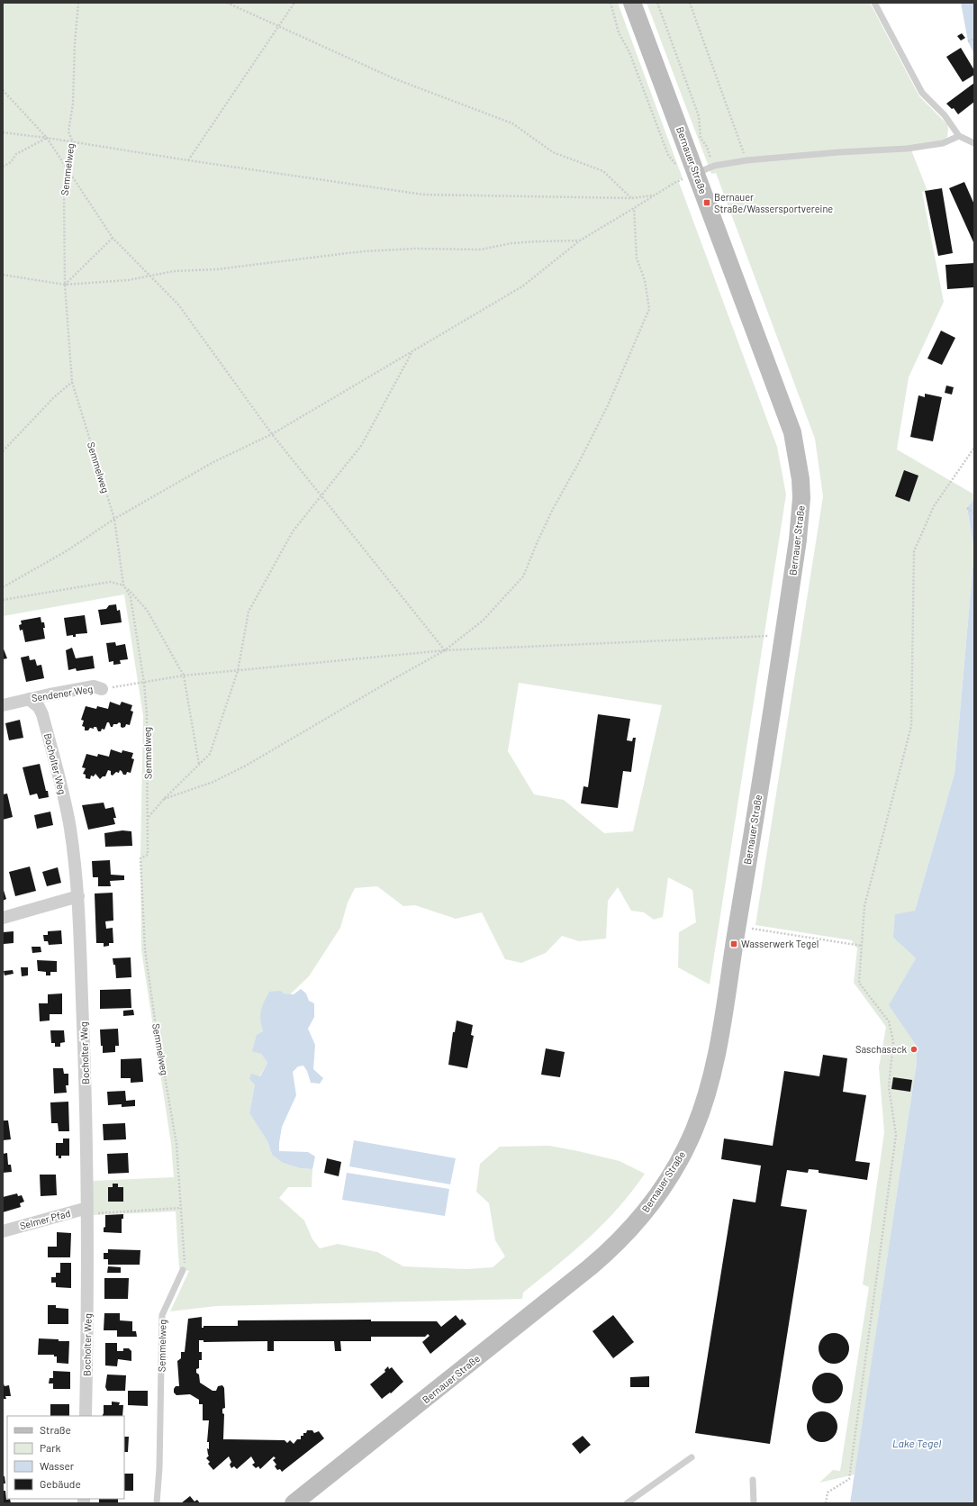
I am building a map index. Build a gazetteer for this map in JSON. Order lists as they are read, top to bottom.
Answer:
{
  "streets": {
    "main road": ["Bernauer Straße"],
    "street": ["Sendener Weg", "Bocholter Weg", "Selmer Pfad"],
    "lane": ["Semmelweg"]
  },
  "crossings": [
    ["Semmelweg", "Sendener Weg"],
    ["Sendener Weg", "Bocholter Weg"],
    ["Bocholter Weg", "Selmer Pfad"]
  ],
  "water": ["Lake Tegel"],
  "places": {
    "transit": ["Bernauer Straße/Wassersportvereine", "Wasserwerk Tegel"],
    "other": ["Saschaseck"]
  },
  "legend": [
    "Straße",
    "Park",
    "Wasser",
    "Gebäude"
  ]
}
